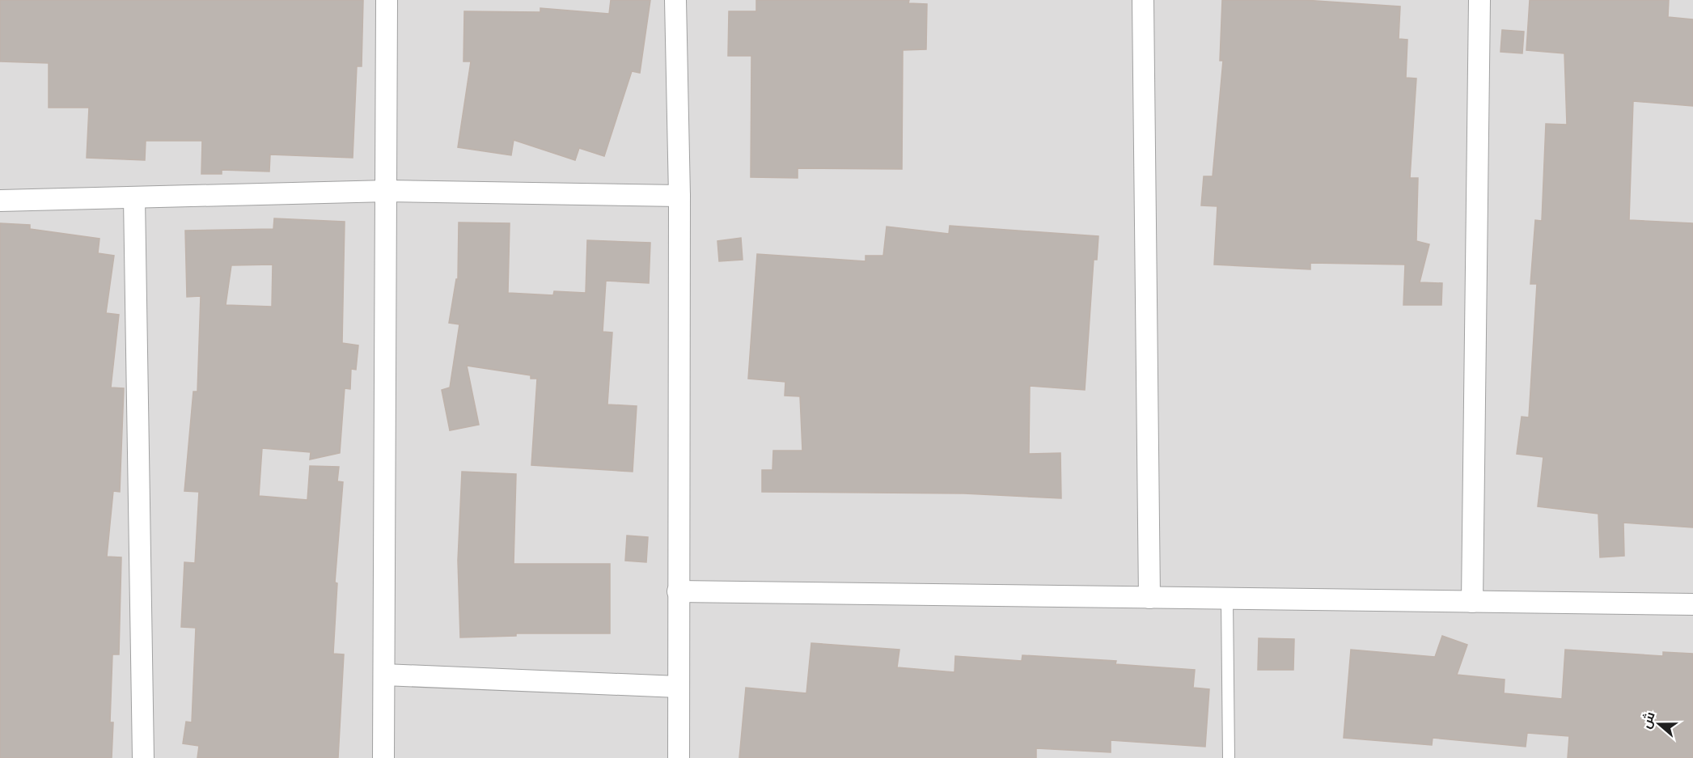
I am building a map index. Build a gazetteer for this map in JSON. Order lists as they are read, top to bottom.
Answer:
{
  "north": "left"
}
